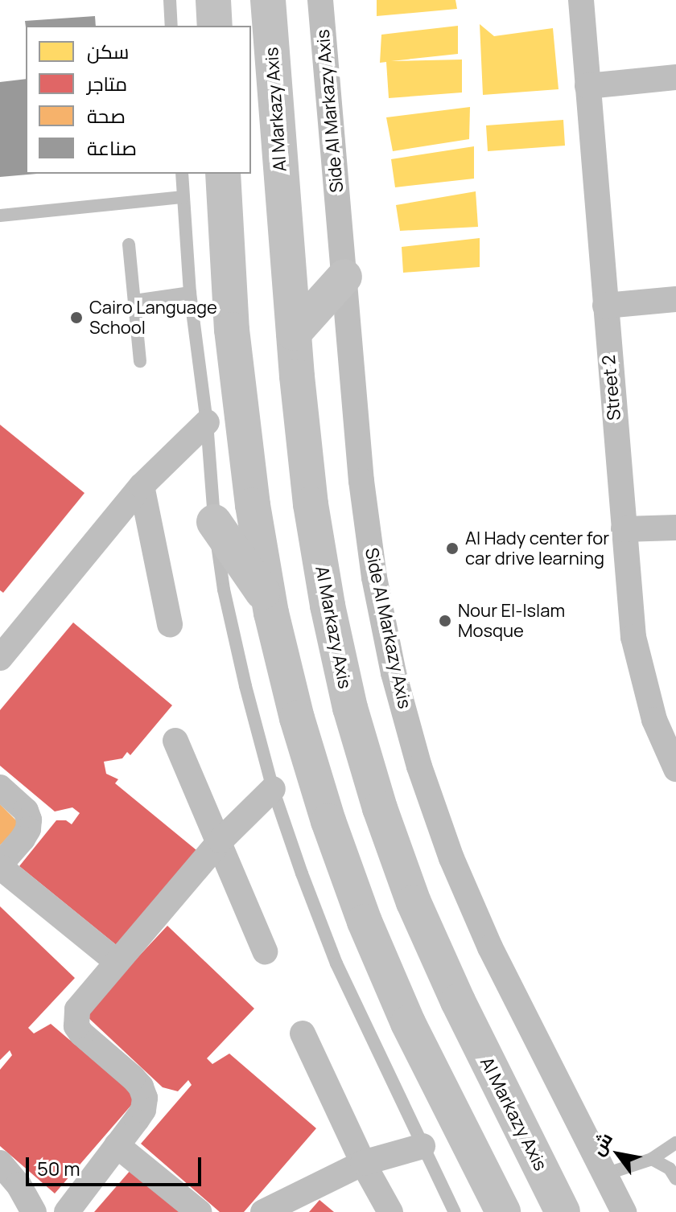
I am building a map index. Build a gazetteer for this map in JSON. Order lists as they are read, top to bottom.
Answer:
{
  "streets": {
    "main road": ["Al Markazy Axis"],
    "street": ["Side Al Markazy Axis", "Street 2"]
  },
  "places": ["Cairo Language School", "Al Hady center for car drive learning", "Nour El-Islam Mosque"],
  "legend": [
    "سكن",
    "متاجر",
    "صحة",
    "صناعة"
  ],
  "scale_bar": "50 m",
  "north": "top left"
}
